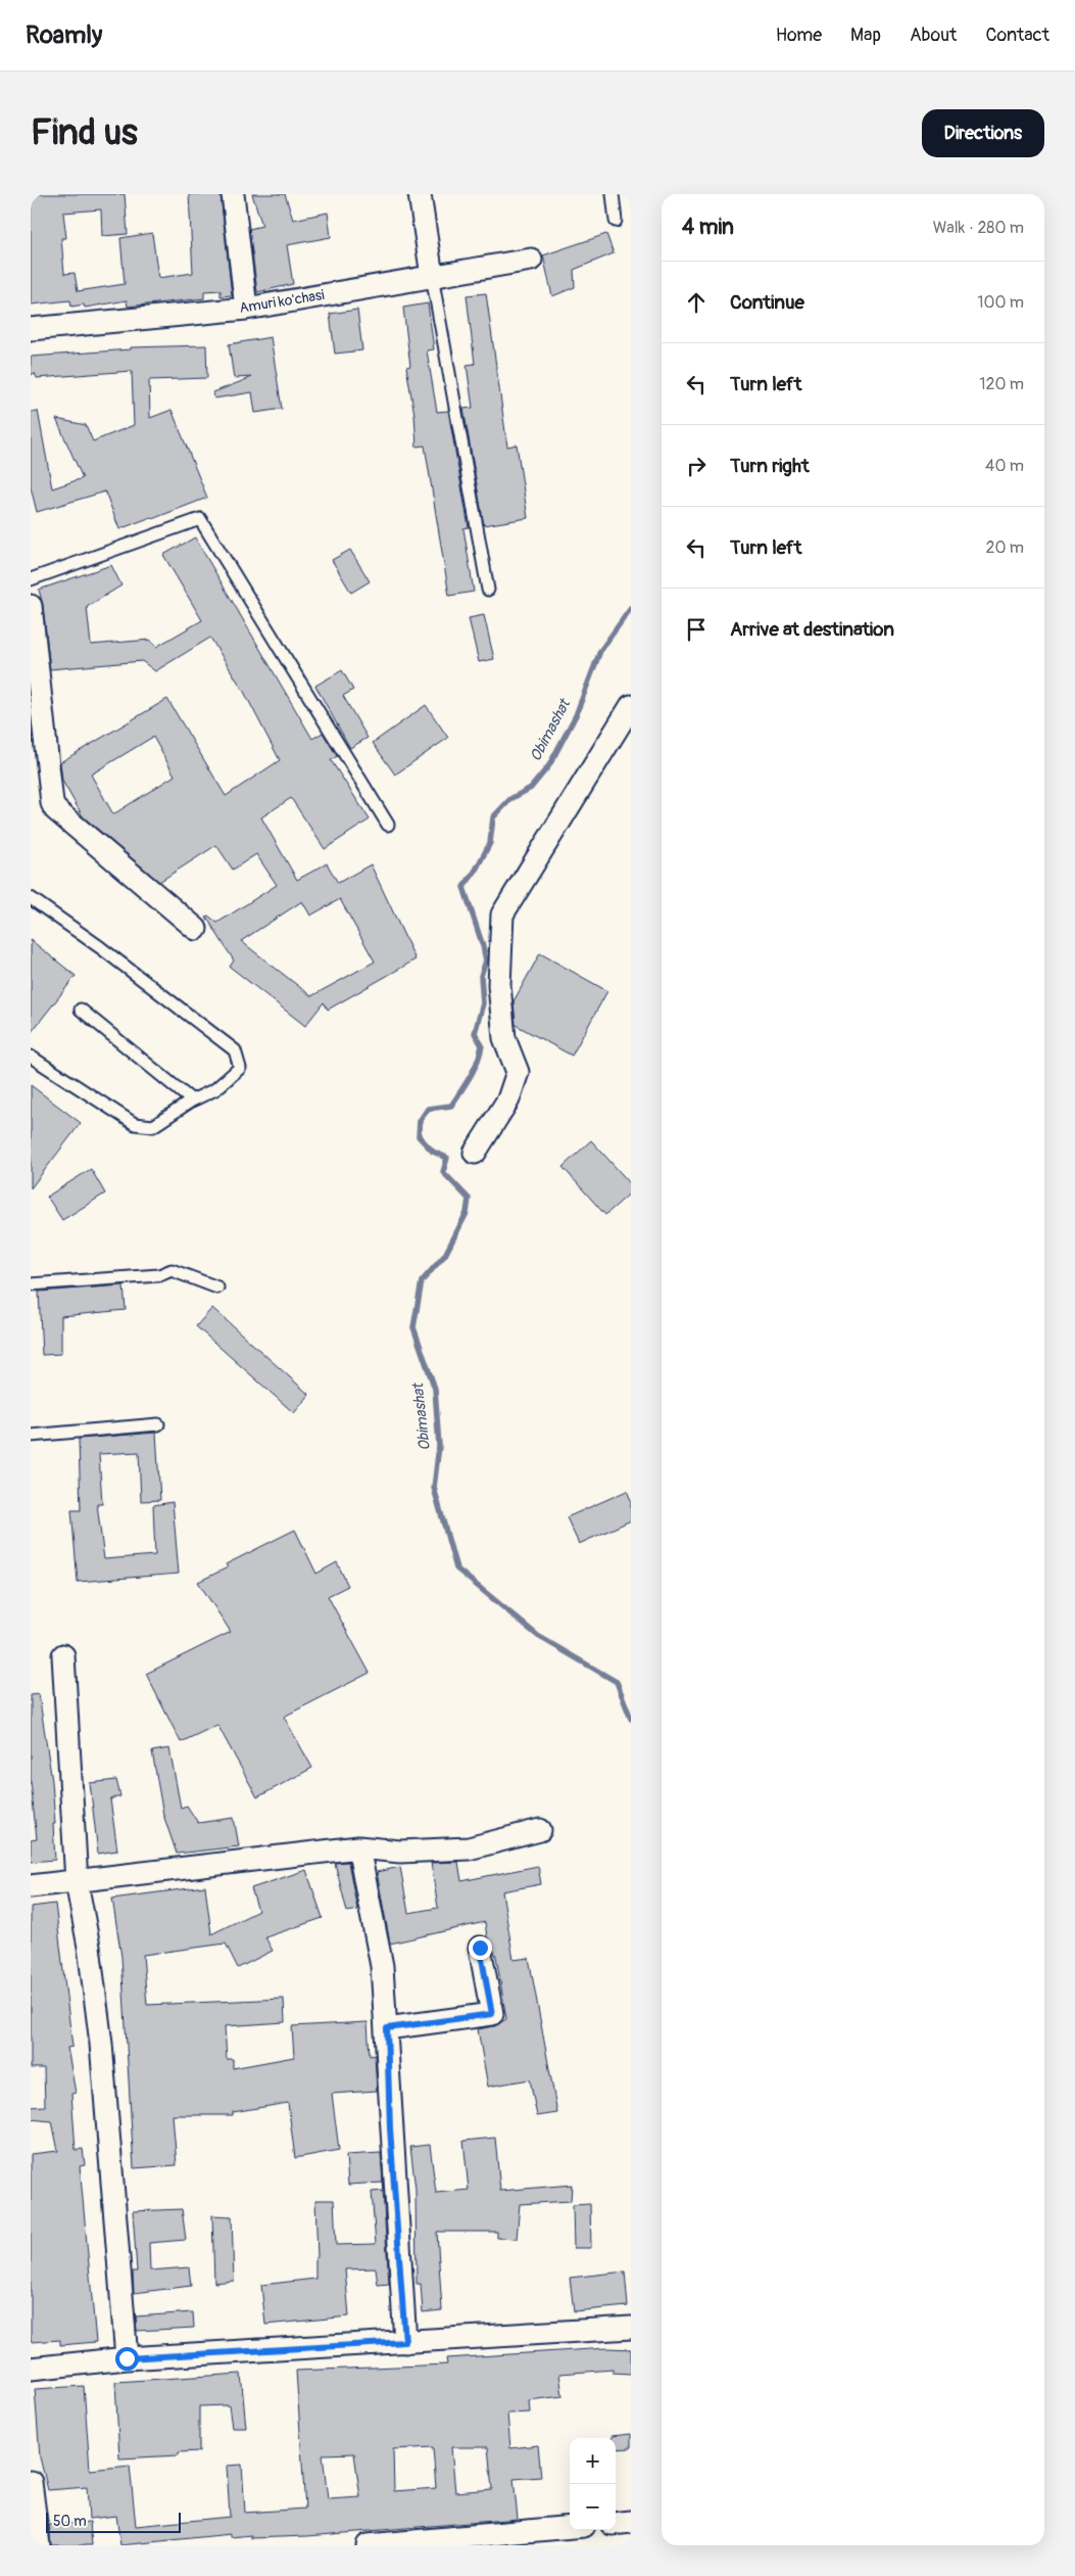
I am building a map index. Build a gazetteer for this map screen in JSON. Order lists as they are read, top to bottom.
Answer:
{
  "streets": {
    "street": ["Amuri ko'chasi"]
  },
  "water": ["Obimashat"],
  "scale_bar": "50 m",
  "page": {
    "header": "Roamly",
    "nav": [
      "Home",
      "Map",
      "About",
      "Contact"
    ],
    "buttons": "Directions",
    "title": "Find us",
    "heading": ["4 min", "Walk · 280 m"],
    "list": [
      ["Continue", "100 m"],
      ["Turn left", "120 m"],
      ["Turn right", "40 m"],
      ["Turn left", "20 m"],
      "Arrive at destination"
    ],
    "map_buttons": ["+", "−"],
    "scale": "50 m"
  }
}
